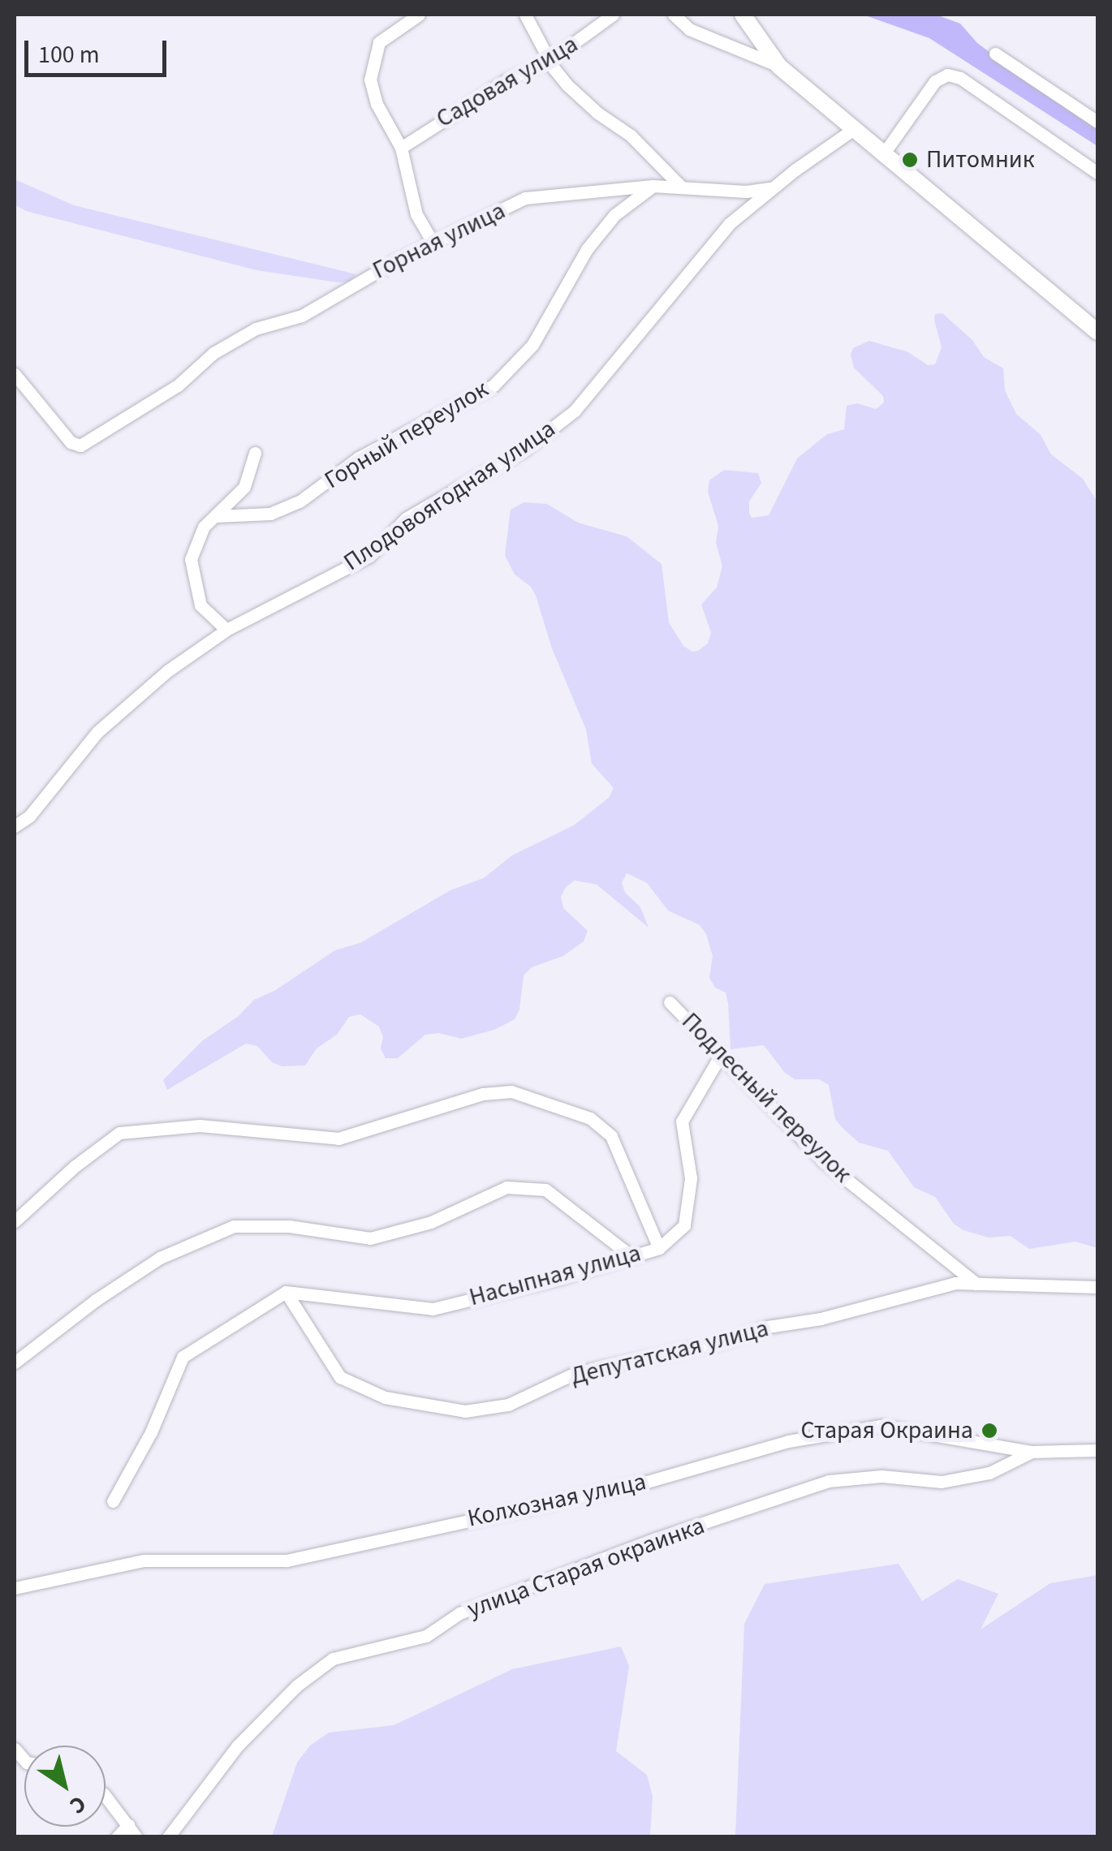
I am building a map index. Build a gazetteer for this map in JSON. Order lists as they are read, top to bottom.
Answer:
{
  "streets": {
    "street": [
      "Садовая улица",
      "Горная улица",
      "Горный переулок",
      "Плодовоягодная улица",
      "Подлесный переулок",
      "Насыпная улица",
      "Депутатская улица",
      "Колхозная улица",
      "улица Старая окраинка"
    ]
  },
  "crossings": [
    ["Горная улица", "Горный переулок"],
    ["Горная улица", "Плодовоягодная улица"],
    ["Подлесный переулок", "Насыпная улица"],
    ["Подлесный переулок", "Депутатская улица"],
    ["Насыпная улица", "Депутатская улица"],
    ["Колхозная улица", "улица Старая окраинка"]
  ],
  "places": ["Питомник", "Старая Окраина"],
  "scale_bar": "100 m",
  "north": "bottom right"
}
